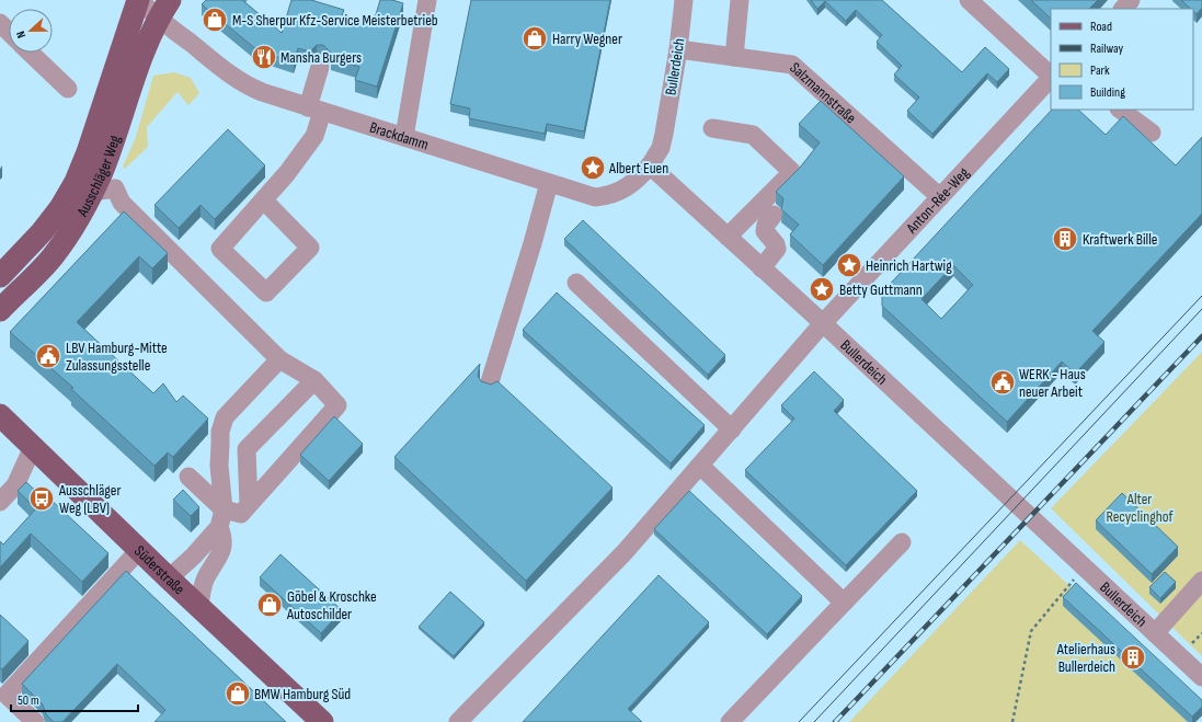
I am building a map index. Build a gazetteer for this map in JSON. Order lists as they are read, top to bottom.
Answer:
{
  "streets": {
    "main road": ["Ausschläger Weg", "Süderstraße"],
    "street": [
      "Bullerdeich",
      "Salzmannstraße",
      "Brackdamm",
      "Anton-Rée-Weg"
    ]
  },
  "crossings": [
    ["Bullerdeich", "Salzmannstraße"],
    ["Bullerdeich", "Brackdamm"],
    ["Bullerdeich", "Anton-Rée-Weg"],
    ["Salzmannstraße", "Anton-Rée-Weg"],
    ["Brackdamm", "Ausschläger Weg"]
  ],
  "parks": ["Alter Recyclinghof"],
  "places": {
    "shop": [
      "M-S Sherpur Kfz-Service Meisterbetrieb",
      "Harry Wegner",
      "Göbel & Kroschke Autoschilder",
      "BMW Hamburg Süd"
    ],
    "restaurant": ["Mansha Burgers"],
    "place": ["Albert Euen", "Heinrich Hartwig", "Betty Guttmann"],
    "building": ["Kraftwerk Bille", "Atelierhaus Bullerdeich"],
    "public building": ["LBV Hamburg-Mitte Zulassungsstelle", "WERK - Haus neuer Arbeit"],
    "bus stop": ["Ausschläger Weg (LBV)"]
  },
  "legend": [
    "Road",
    "Railway",
    "Park",
    "Building"
  ],
  "scale_bar": "50 m",
  "north": "left"
}
